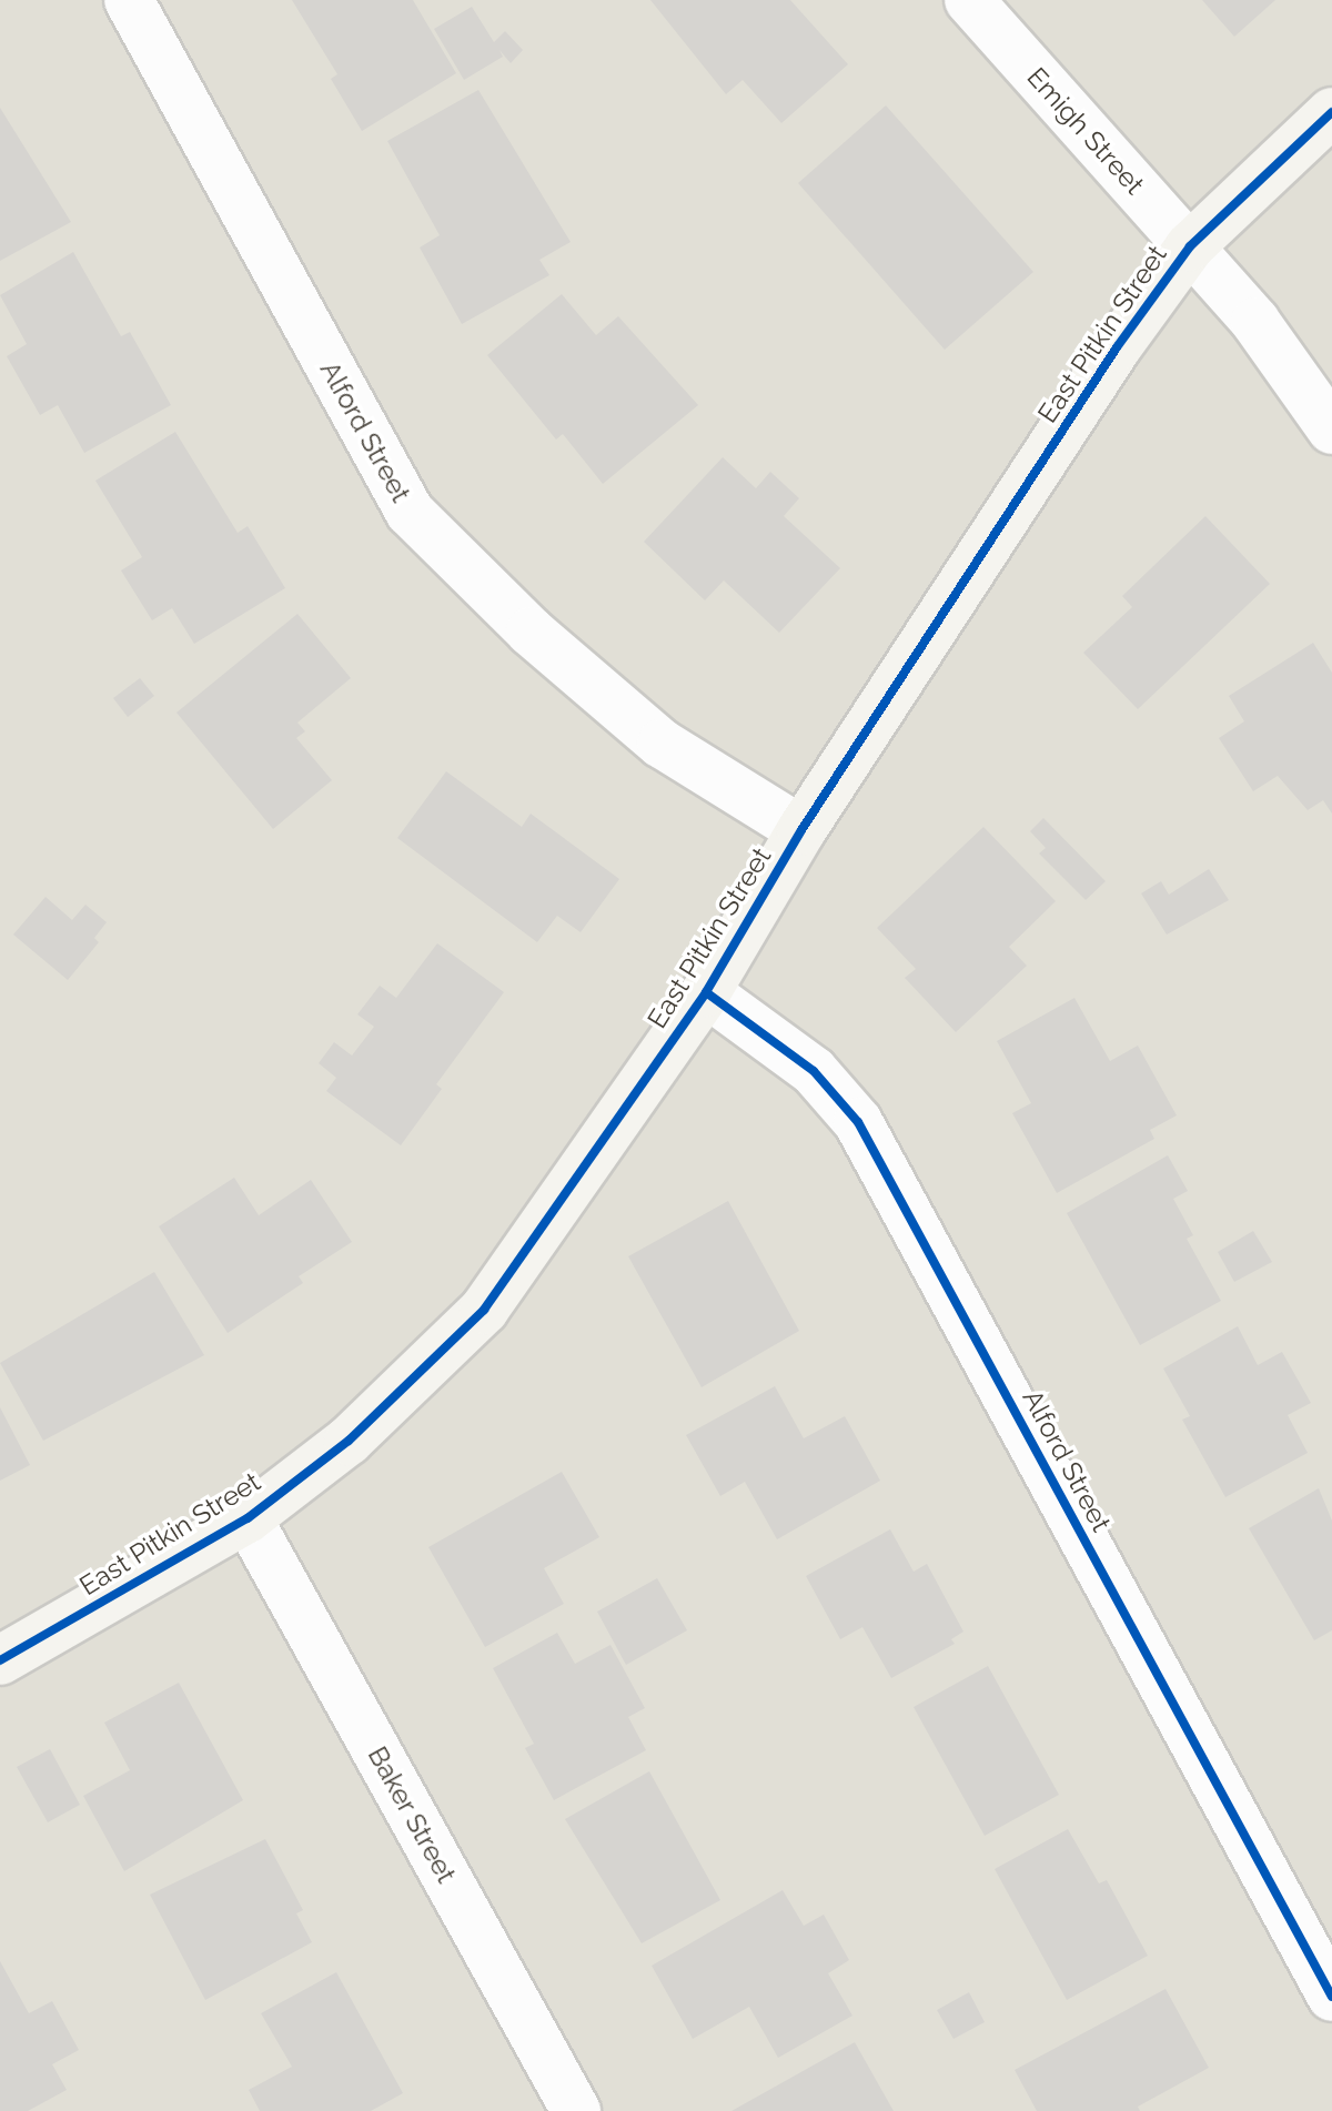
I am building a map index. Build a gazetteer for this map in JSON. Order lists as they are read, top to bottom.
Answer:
{
  "streets": {
    "street": [
      "Emigh Street",
      "East Pitkin Street",
      "Alford Street",
      "Baker Street"
    ]
  },
  "crossings": [
    ["Emigh Street", "East Pitkin Street"],
    ["East Pitkin Street", "Alford Street"],
    ["East Pitkin Street", "Baker Street"]
  ]
}
